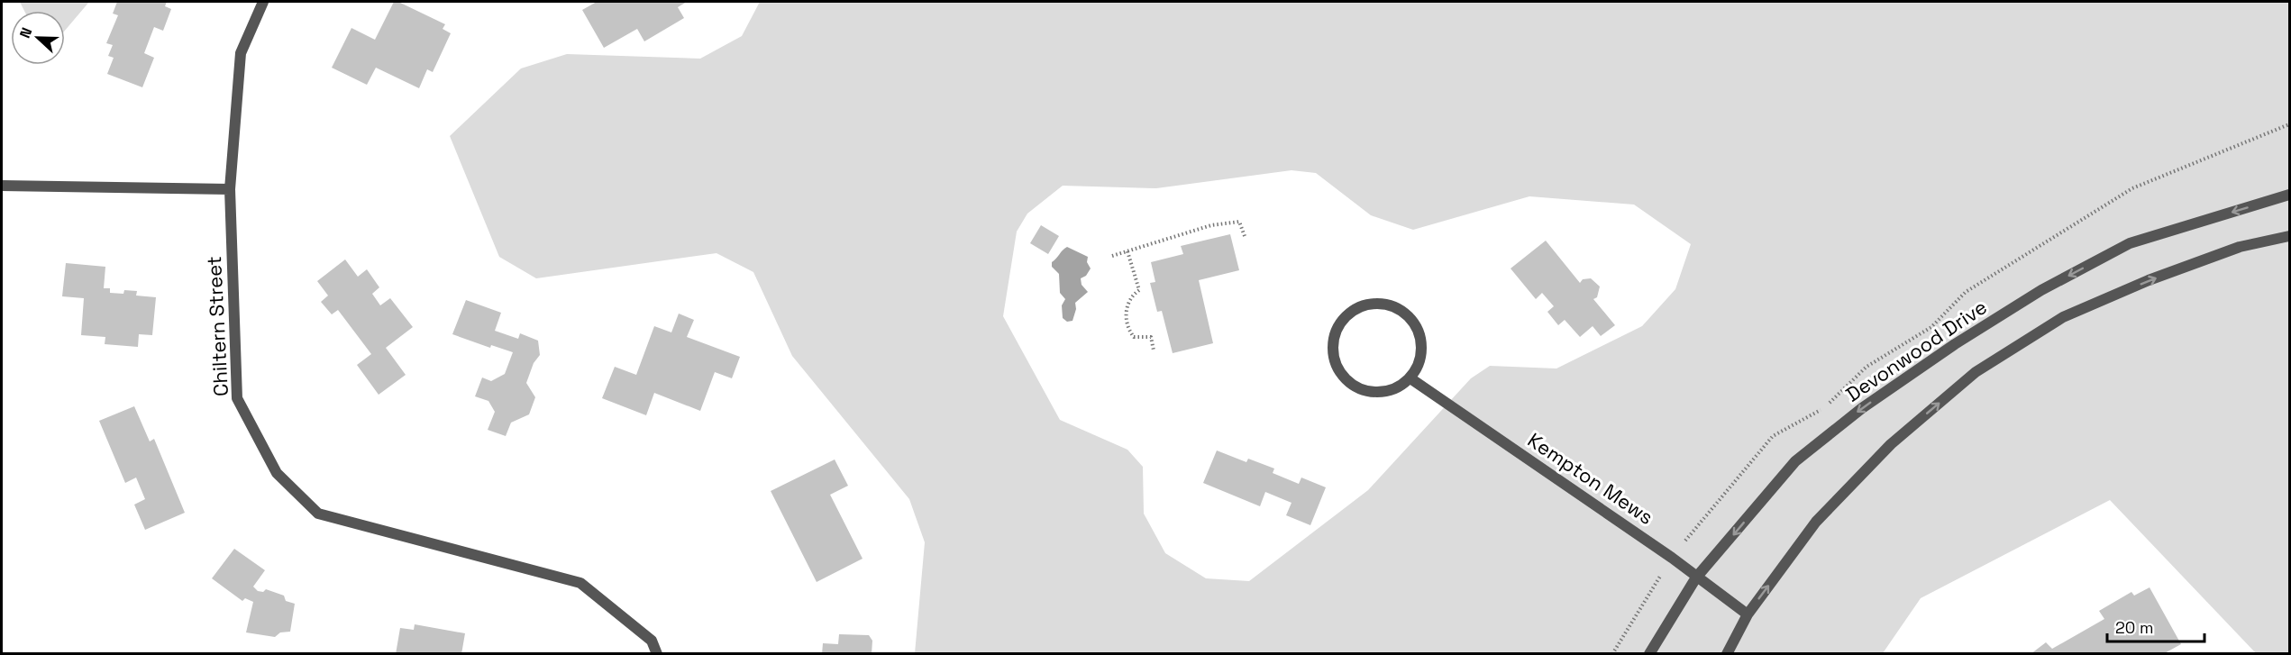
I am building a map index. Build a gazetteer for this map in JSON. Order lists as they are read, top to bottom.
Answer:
{
  "streets": {
    "street": ["Chiltern Street", "Devonwood Drive", "Kempton Mews"]
  },
  "crossings": [
    ["Devonwood Drive", "Kempton Mews"]
  ],
  "scale_bar": "20 m",
  "north": "left"
}
